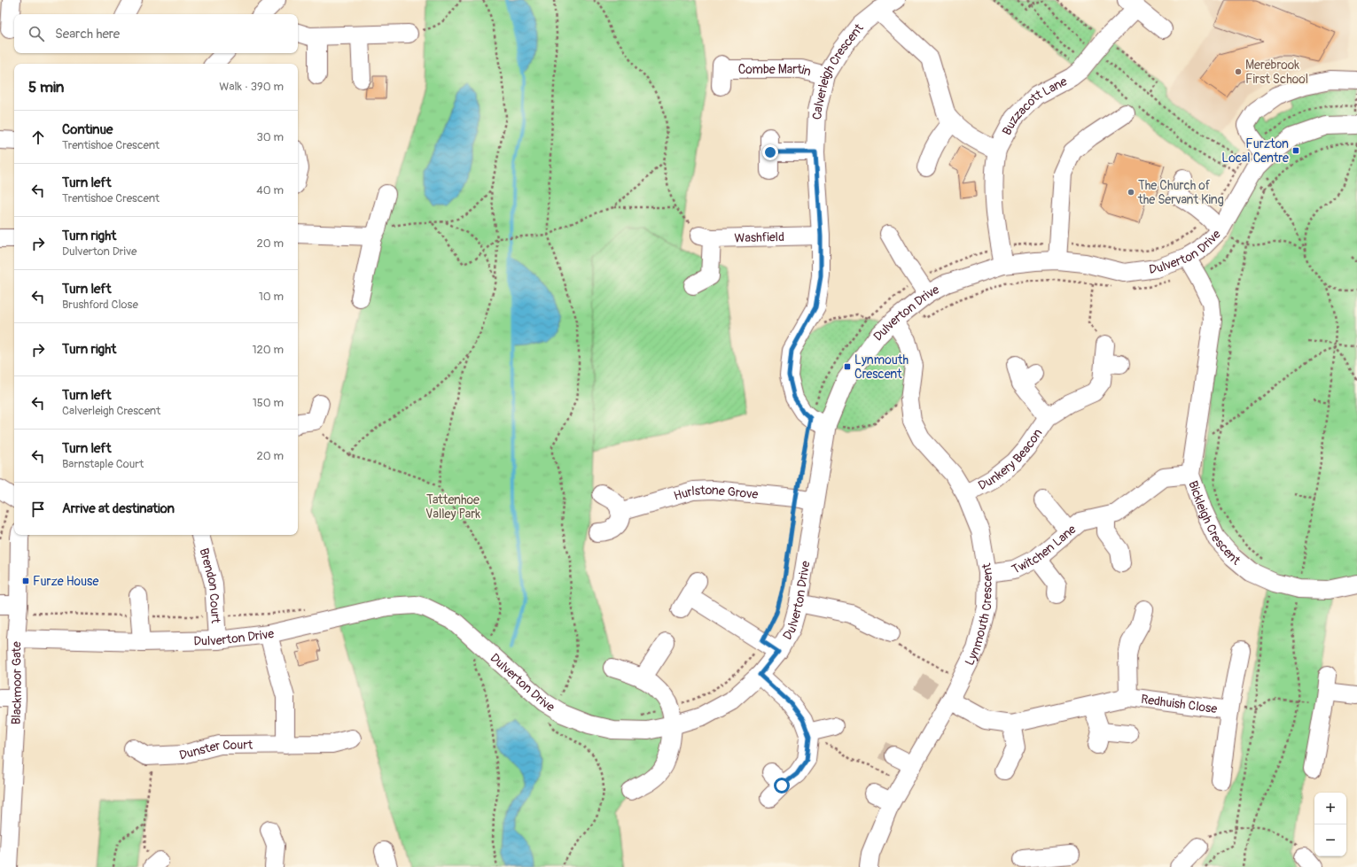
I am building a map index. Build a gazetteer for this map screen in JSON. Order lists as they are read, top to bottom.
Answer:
{
  "streets": {
    "street": [
      "Combe Martin",
      "Calverleigh Crescent",
      "Buzzacott Lane",
      "Washfield",
      "Dulverton Drive",
      "Dunkery Beacon",
      "Hurlstone Grove",
      "Bickleigh Crescent",
      "Twitchen Lane",
      "Brendon Court",
      "Lynmouth Crescent",
      "Blackmoor Gate",
      "Redhuish Close",
      "Dunster Court"
    ]
  },
  "crossings": [
    ["Combe Martin", "Calverleigh Crescent"],
    ["Calverleigh Crescent", "Buzzacott Lane"],
    ["Calverleigh Crescent", "Washfield"],
    ["Calverleigh Crescent", "Dulverton Drive"],
    ["Dulverton Drive", "Hurlstone Grove"],
    ["Dulverton Drive", "Bickleigh Crescent"],
    ["Dulverton Drive", "Brendon Court"],
    ["Dulverton Drive", "Lynmouth Crescent"],
    ["Dulverton Drive", "Blackmoor Gate"],
    ["Dunkery Beacon", "Lynmouth Crescent"],
    ["Bickleigh Crescent", "Twitchen Lane"],
    ["Twitchen Lane", "Lynmouth Crescent"],
    ["Lynmouth Crescent", "Redhuish Close"]
  ],
  "parks": ["Tattenhoe Valley Park"],
  "places": {
    "other": ["Merebrook First School", "The Church of the Servant King"],
    "transit": ["Furzton Local Centre", "Lynmouth Crescent", "Furze House"]
  },
  "page": {
    "search": "Search here",
    "heading": ["5 min", "Walk · 390 m"],
    "list": [
      ["Continue", "Trentishoe Crescent", "30 m"],
      ["Turn left", "Trentishoe Crescent", "40 m"],
      ["Turn right", "Dulverton Drive", "20 m"],
      ["Turn left", "Brushford Close", "10 m"],
      ["Turn right", "120 m"],
      ["Turn left", "Calverleigh Crescent", "150 m"],
      ["Turn left", "Barnstaple Court", "20 m"],
      "Arrive at destination"
    ],
    "map_buttons": ["+", "−"]
  }
}
